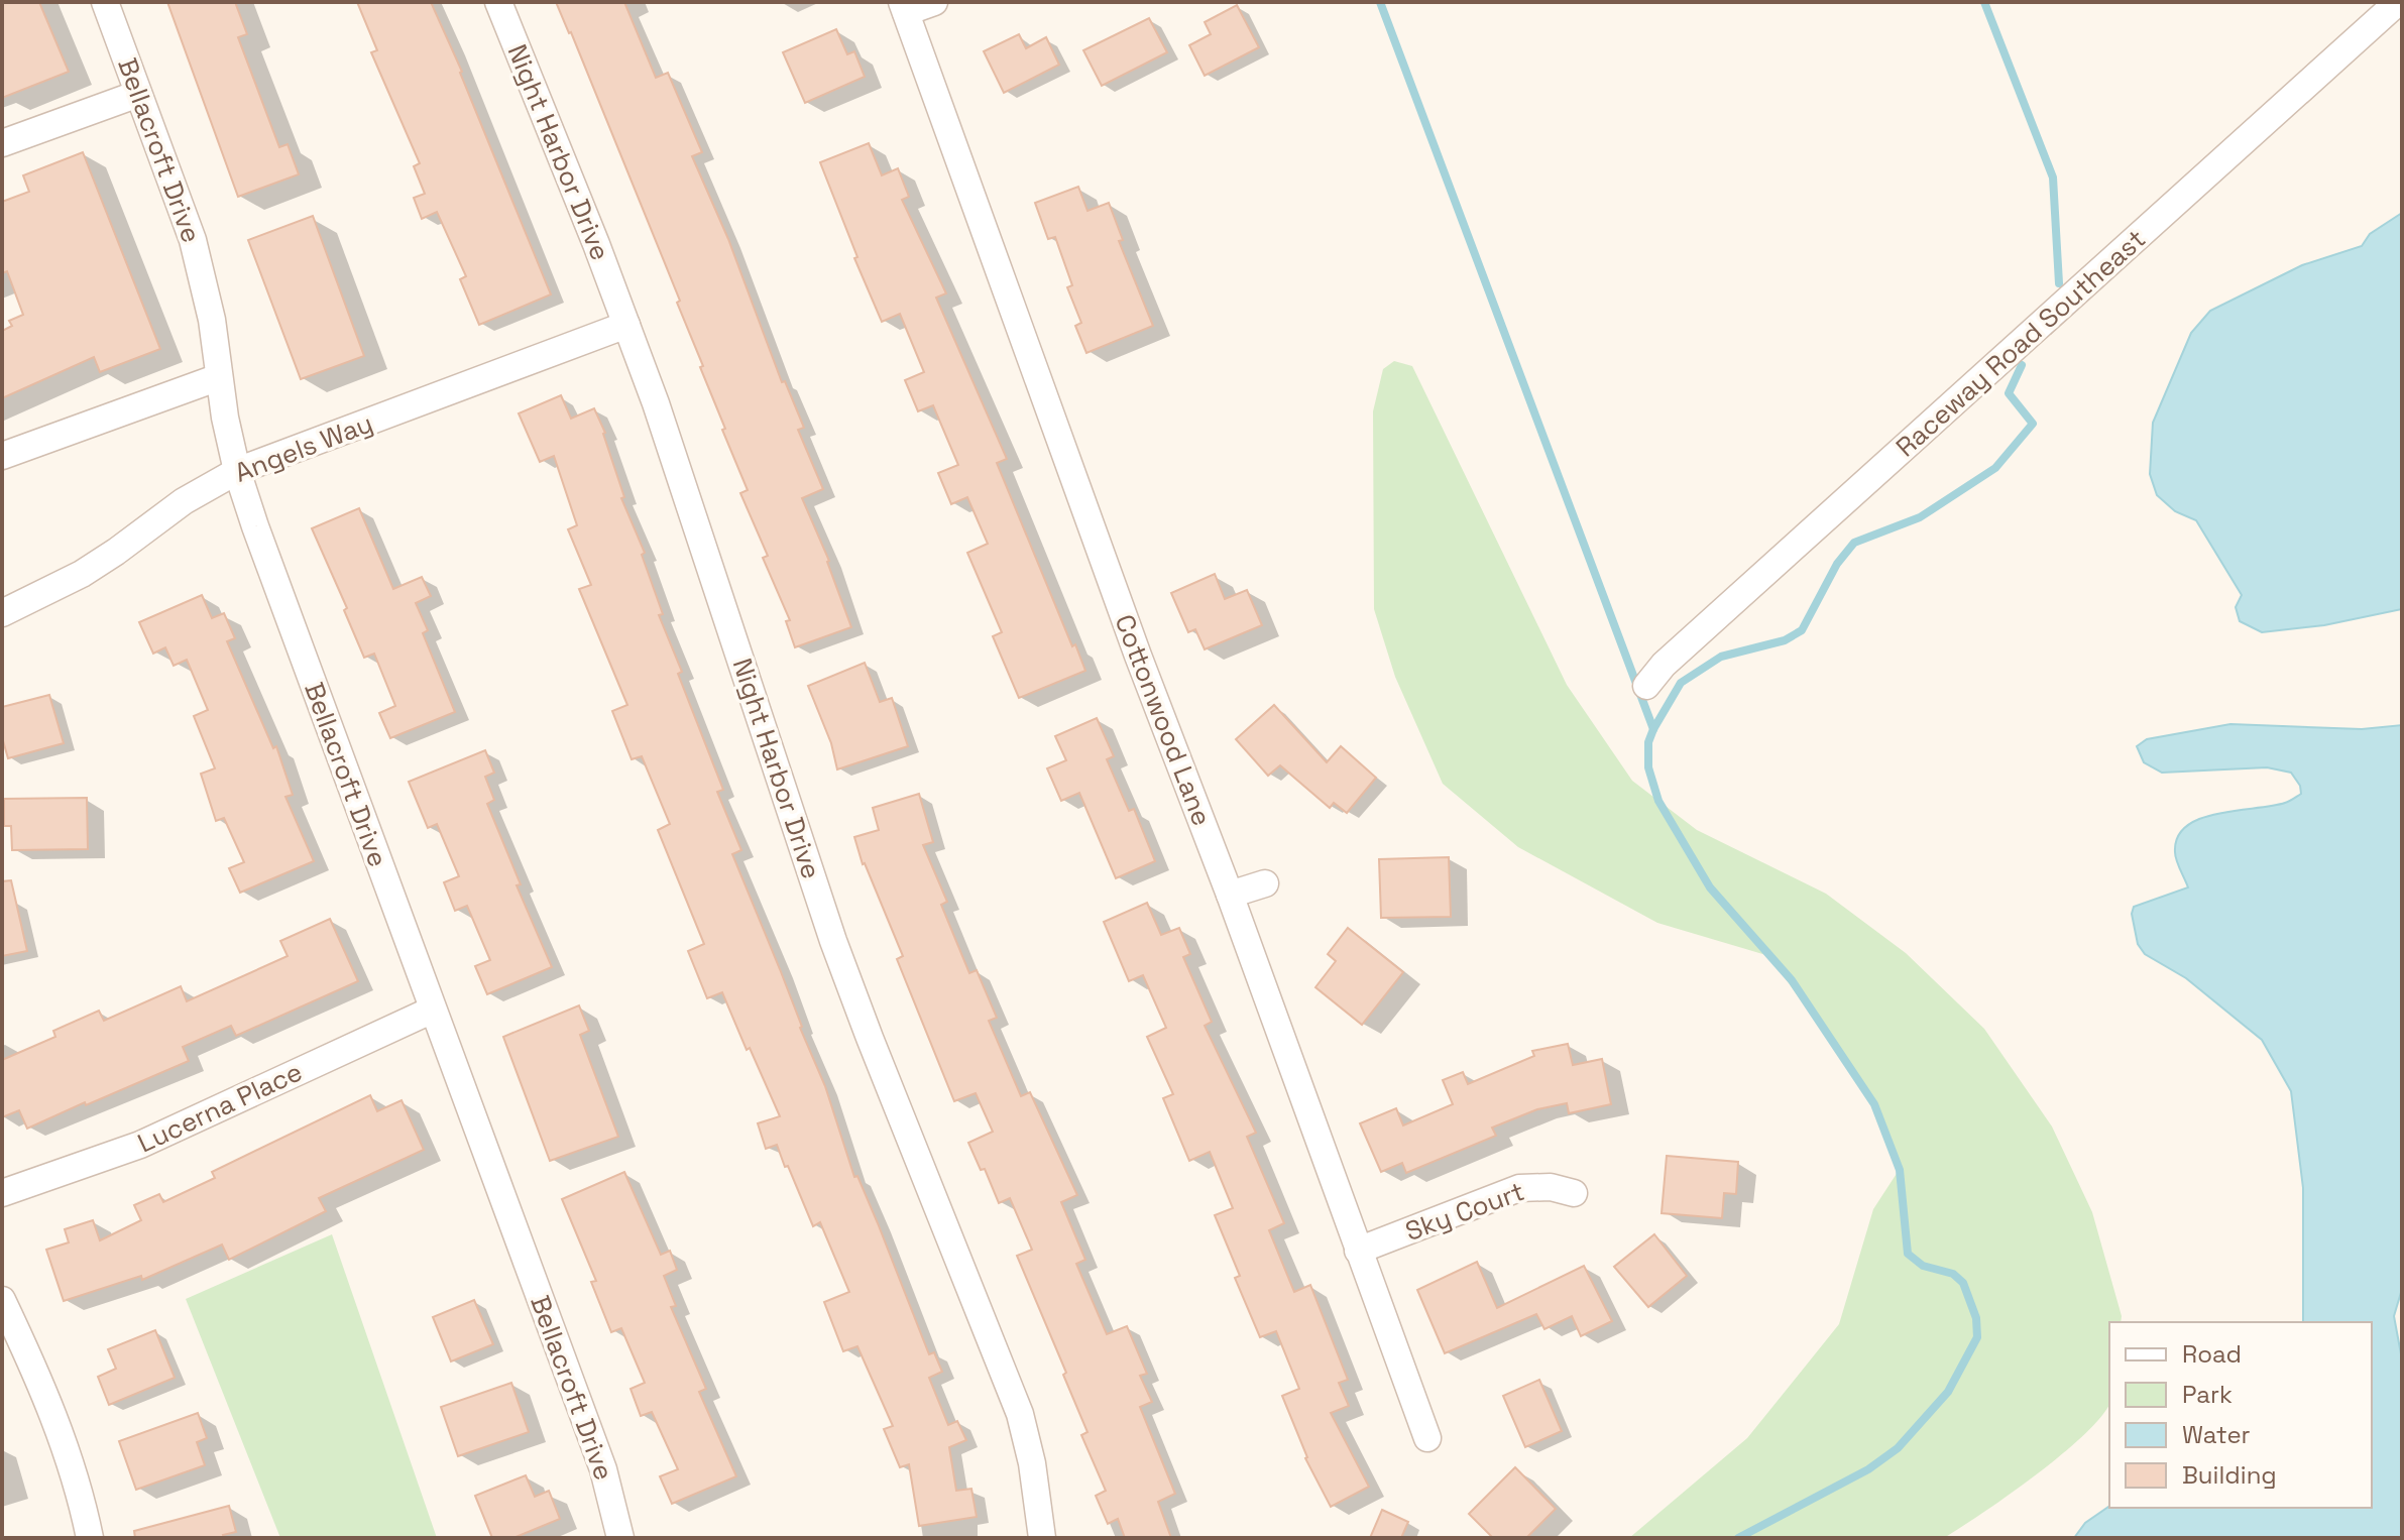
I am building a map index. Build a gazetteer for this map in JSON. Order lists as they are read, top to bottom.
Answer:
{
  "streets": {
    "street": [
      "Bellacroft Drive",
      "Night Harbor Drive",
      "Raceway Road Southeast",
      "Angels Way",
      "Cottonwood Lane",
      "Lucerna Place",
      "Sky Court"
    ]
  },
  "crossings": [
    ["Bellacroft Drive", "Angels Way"],
    ["Bellacroft Drive", "Lucerna Place"],
    ["Night Harbor Drive", "Angels Way"],
    ["Cottonwood Lane", "Sky Court"]
  ],
  "legend": [
    "Road",
    "Park",
    "Water",
    "Building"
  ]
}
